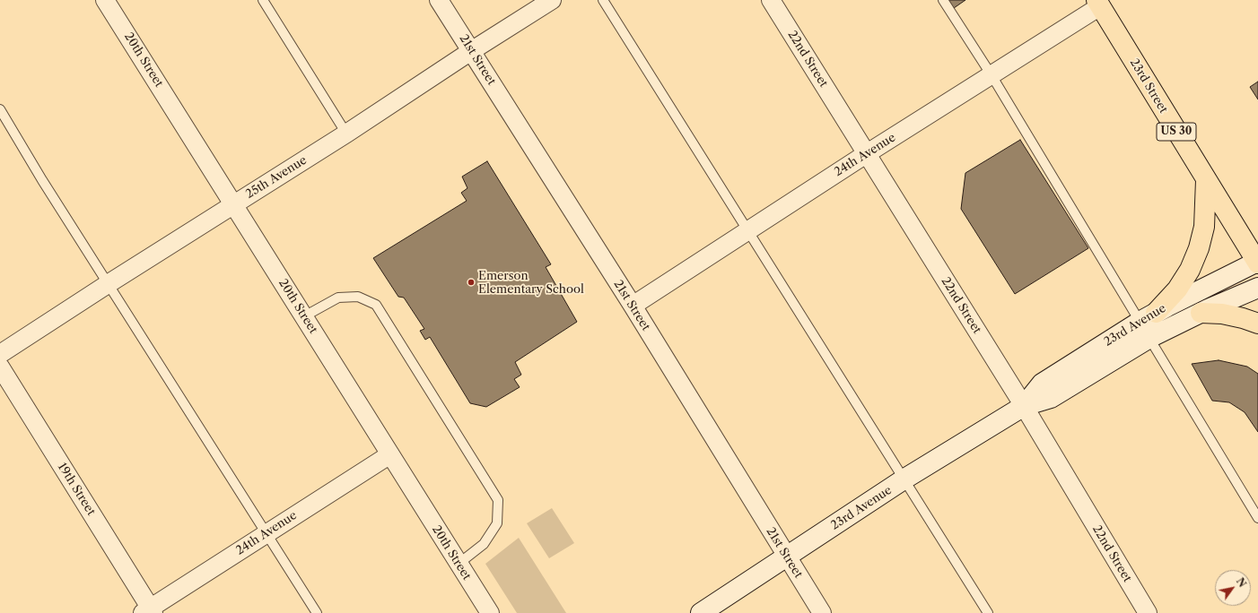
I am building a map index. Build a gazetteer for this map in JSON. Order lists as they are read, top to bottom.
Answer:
{
  "streets": {
    "highway": ["23rd Street", "US 30"],
    "main road": ["23rd Avenue"],
    "street": [
      "22nd Street",
      "20th Street",
      "21st Street",
      "24th Avenue",
      "25th Avenue",
      "19th Street"
    ]
  },
  "crossings": [
    ["22nd Street", "24th Avenue"],
    ["22nd Street", "23rd Avenue"],
    ["20th Street", "24th Avenue"],
    ["20th Street", "25th Avenue"],
    ["21st Street", "24th Avenue"],
    ["21st Street", "25th Avenue"],
    ["21st Street", "23rd Avenue"],
    ["23rd Street", "24th Avenue"],
    ["23rd Street", "23rd Avenue"],
    ["24th Avenue", "19th Street"]
  ],
  "places": ["Emerson Elementary School"],
  "north": "top right"
}
